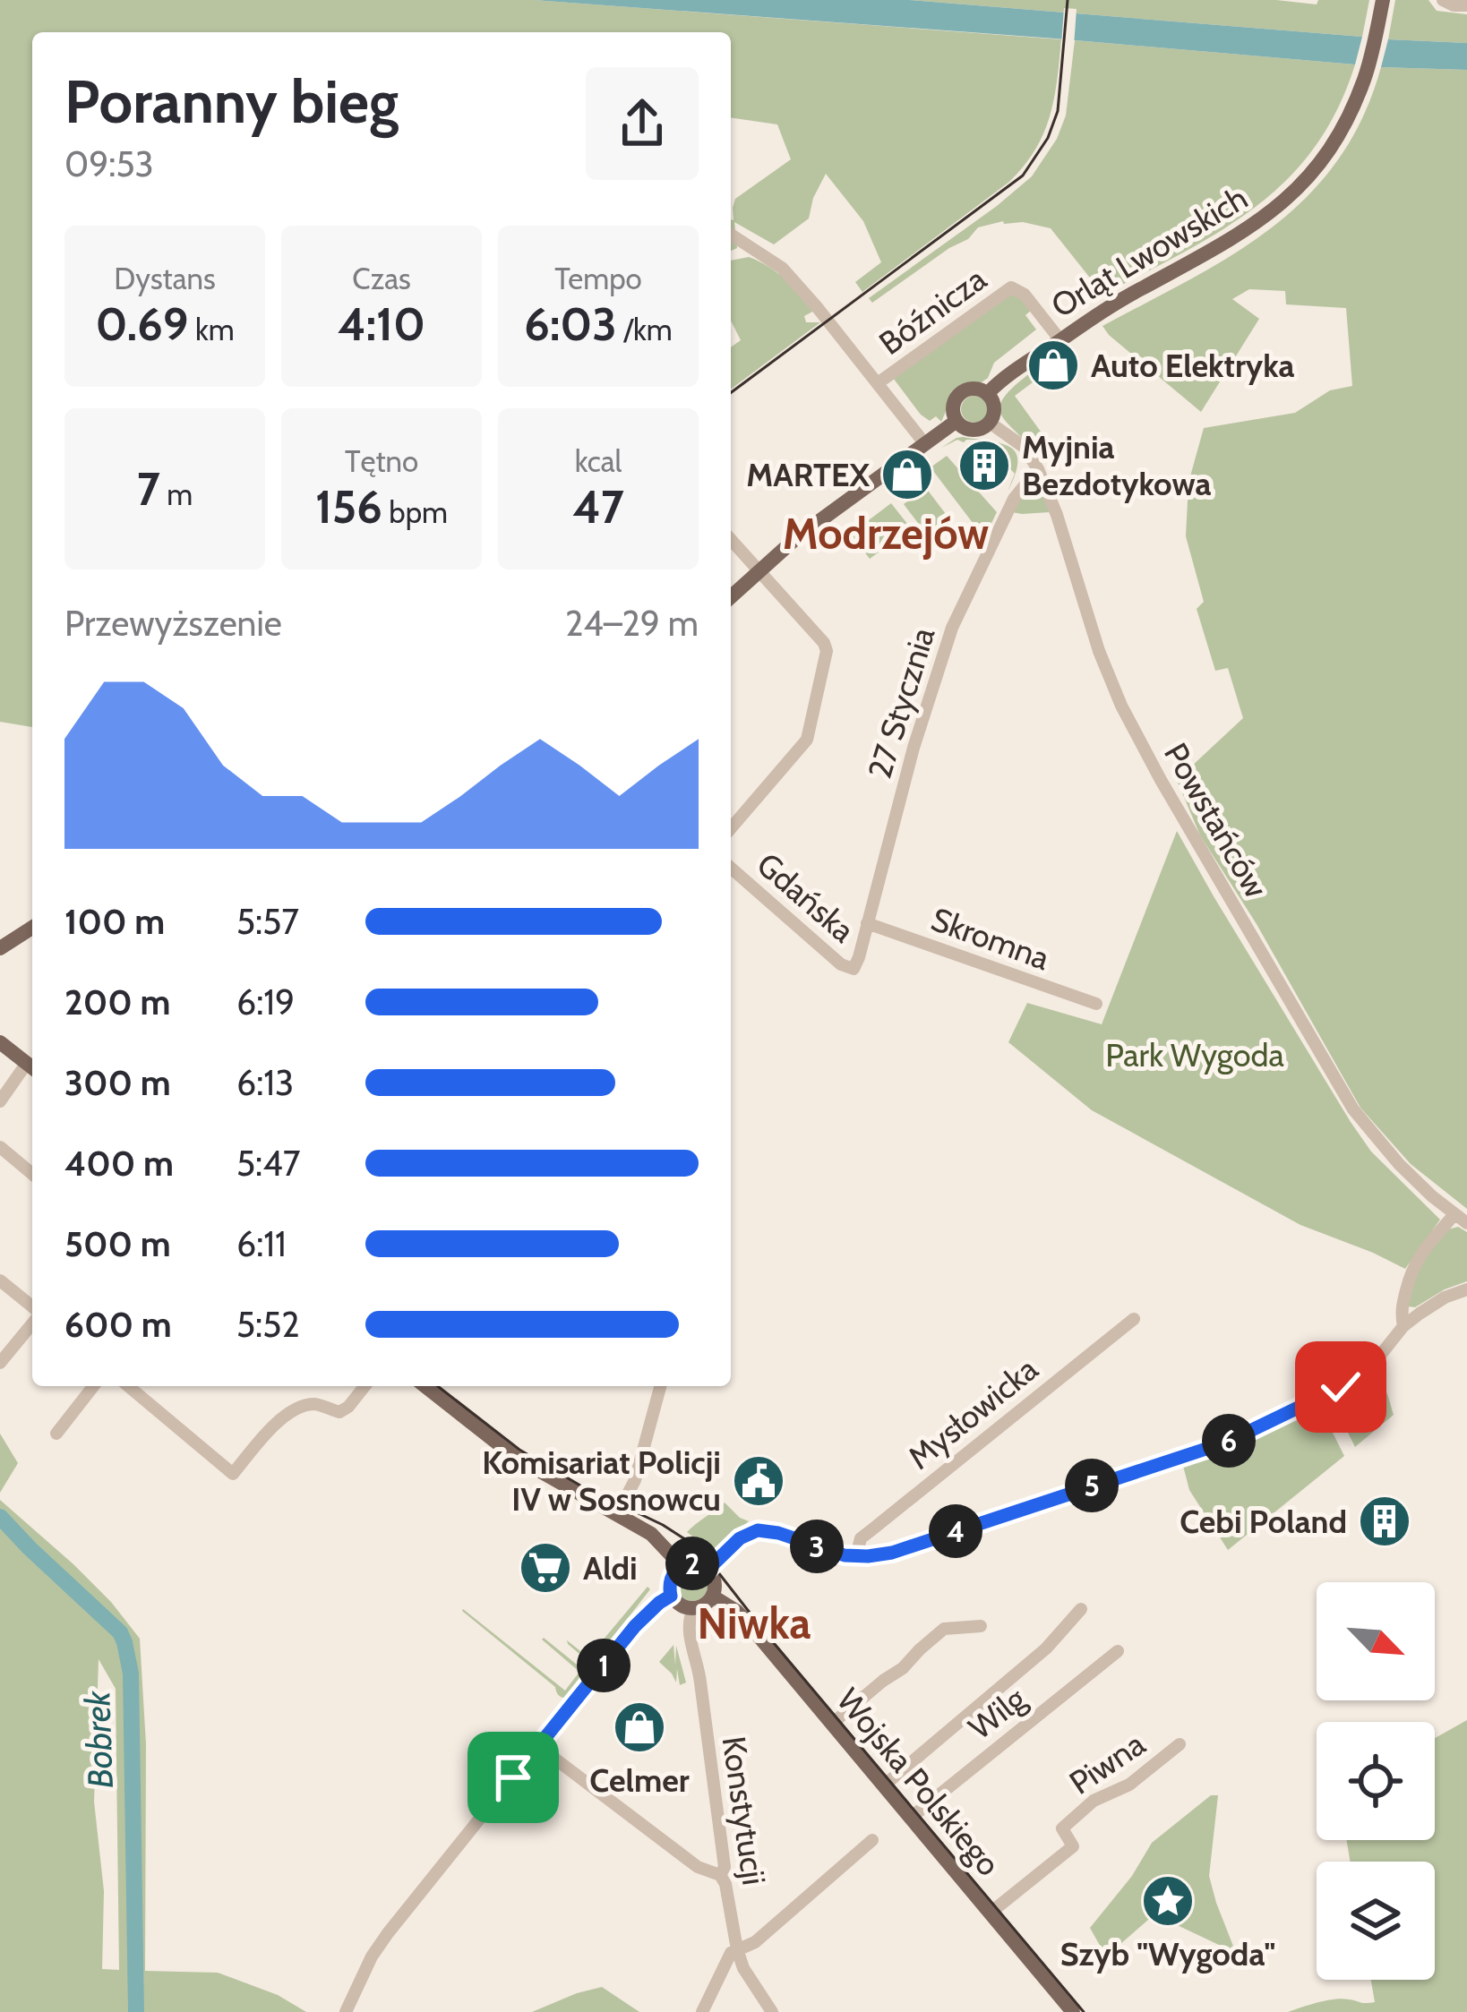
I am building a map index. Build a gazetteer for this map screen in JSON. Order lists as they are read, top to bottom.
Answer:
{
  "streets": {
    "main road": ["Orląt Lwowskich", "Wojska Polskiego"],
    "street": [
      "Bóźnicza",
      "27 Stycznia",
      "Powstańców",
      "Gdańska",
      "Skromna",
      "Mysłowicka",
      "Wilg",
      "Piwna",
      "Konstytucji"
    ]
  },
  "crossings": [
    ["Orląt Lwowskich", "Bóźnicza"],
    ["Orląt Lwowskich", "Powstańców"],
    ["27 Stycznia", "Powstańców"],
    ["27 Stycznia", "Gdańska"],
    ["27 Stycznia", "Skromna"],
    ["Wilg", "Wojska Polskiego"],
    ["Piwna", "Wojska Polskiego"],
    ["Wojska Polskiego", "Konstytucji"]
  ],
  "districts": ["Modrzejów", "Niwka"],
  "water": ["Bobrek"],
  "parks": ["Park Wygoda"],
  "places": {
    "shop": ["Auto Elektryka", "MARTEX", "Celmer"],
    "building": ["Myjnia Bezdotykowa", "Cebi Poland"],
    "public building": ["Komisariat Policji IV w Sosnowcu"],
    "supermarket": ["Aldi"],
    "place": ["Szyb \"Wygoda\""]
  },
  "north": "bottom right",
  "page": {
    "heading": ["Poranny bieg", "09:53"],
    "stats": [
      ["Dystans", "0.69 km"],
      ["Czas", "4:10"],
      ["Tempo", "6:03 /km"],
      ["7 m"],
      ["Tętno", "156 bpm"],
      ["kcal", "47"]
    ],
    "chart": ["Przewyższenie", "24–29 m"],
    "list": [
      {
        "name": "100 m",
        "note": "5:57"
      },
      {
        "name": "200 m",
        "note": "6:19"
      },
      {
        "name": "300 m",
        "note": "6:13"
      },
      {
        "name": "400 m",
        "note": "5:47"
      },
      {
        "name": "500 m",
        "note": "6:11"
      },
      {
        "name": "600 m",
        "note": "5:52"
      }
    ],
    "pins": [
      "6",
      "5",
      "4",
      "3",
      "2",
      "1"
    ]
  }
}
